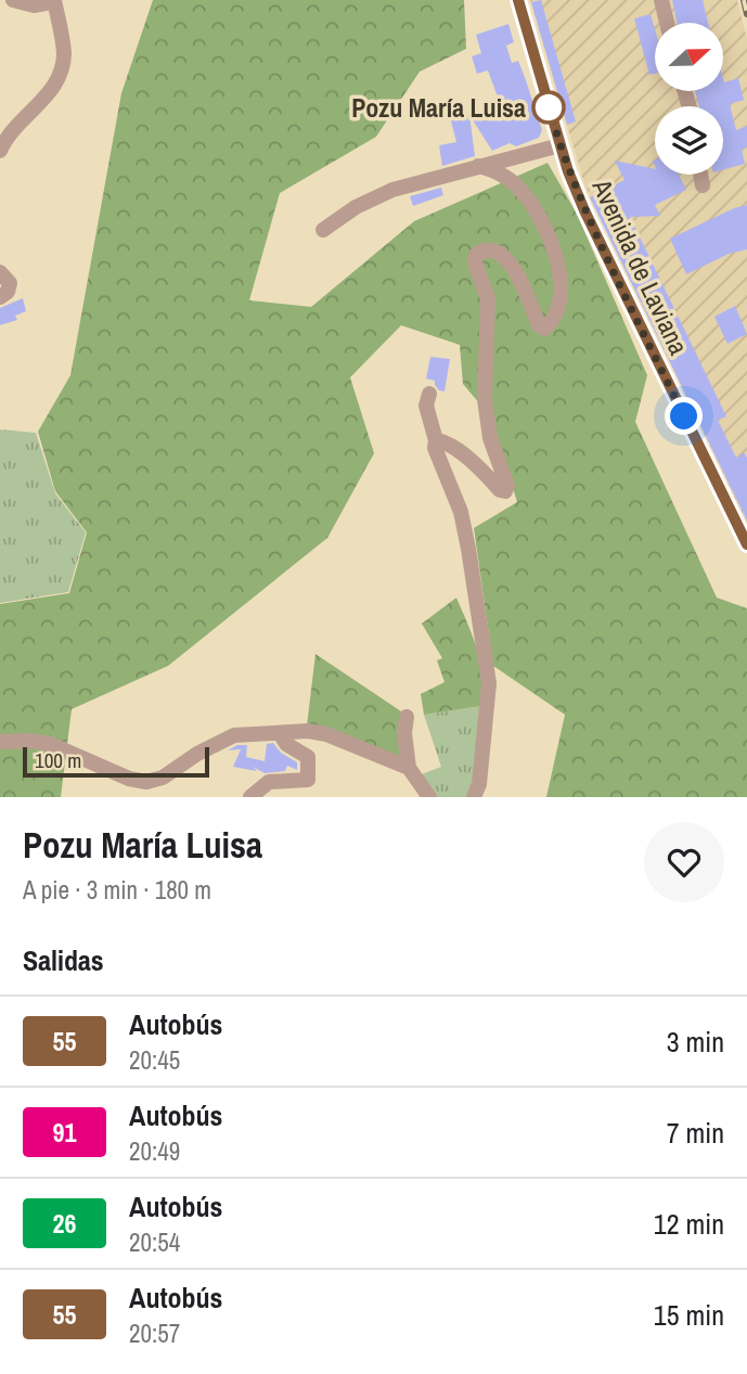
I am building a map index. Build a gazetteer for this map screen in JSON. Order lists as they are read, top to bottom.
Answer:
{
  "streets": {
    "street": ["Avenida de Laviana"]
  },
  "places": ["Pozu María Luisa"],
  "lines": ["bus line 55"],
  "scale_bar": "100 m",
  "north": "right",
  "page": {
    "scale": "100 m",
    "heading": [
      ["Pozu María Luisa", "A pie · 3 min · 180 m"],
      "Salidas"
    ],
    "list": [
      {
        "mark": "55",
        "name": "Autobús",
        "note": "20:45",
        "value": "3 min"
      },
      {
        "mark": "91",
        "name": "Autobús",
        "note": "20:49",
        "value": "7 min"
      },
      {
        "mark": "26",
        "name": "Autobús",
        "note": "20:54",
        "value": "12 min"
      },
      {
        "mark": "55",
        "name": "Autobús",
        "note": "20:57",
        "value": "15 min"
      }
    ]
  }
}
